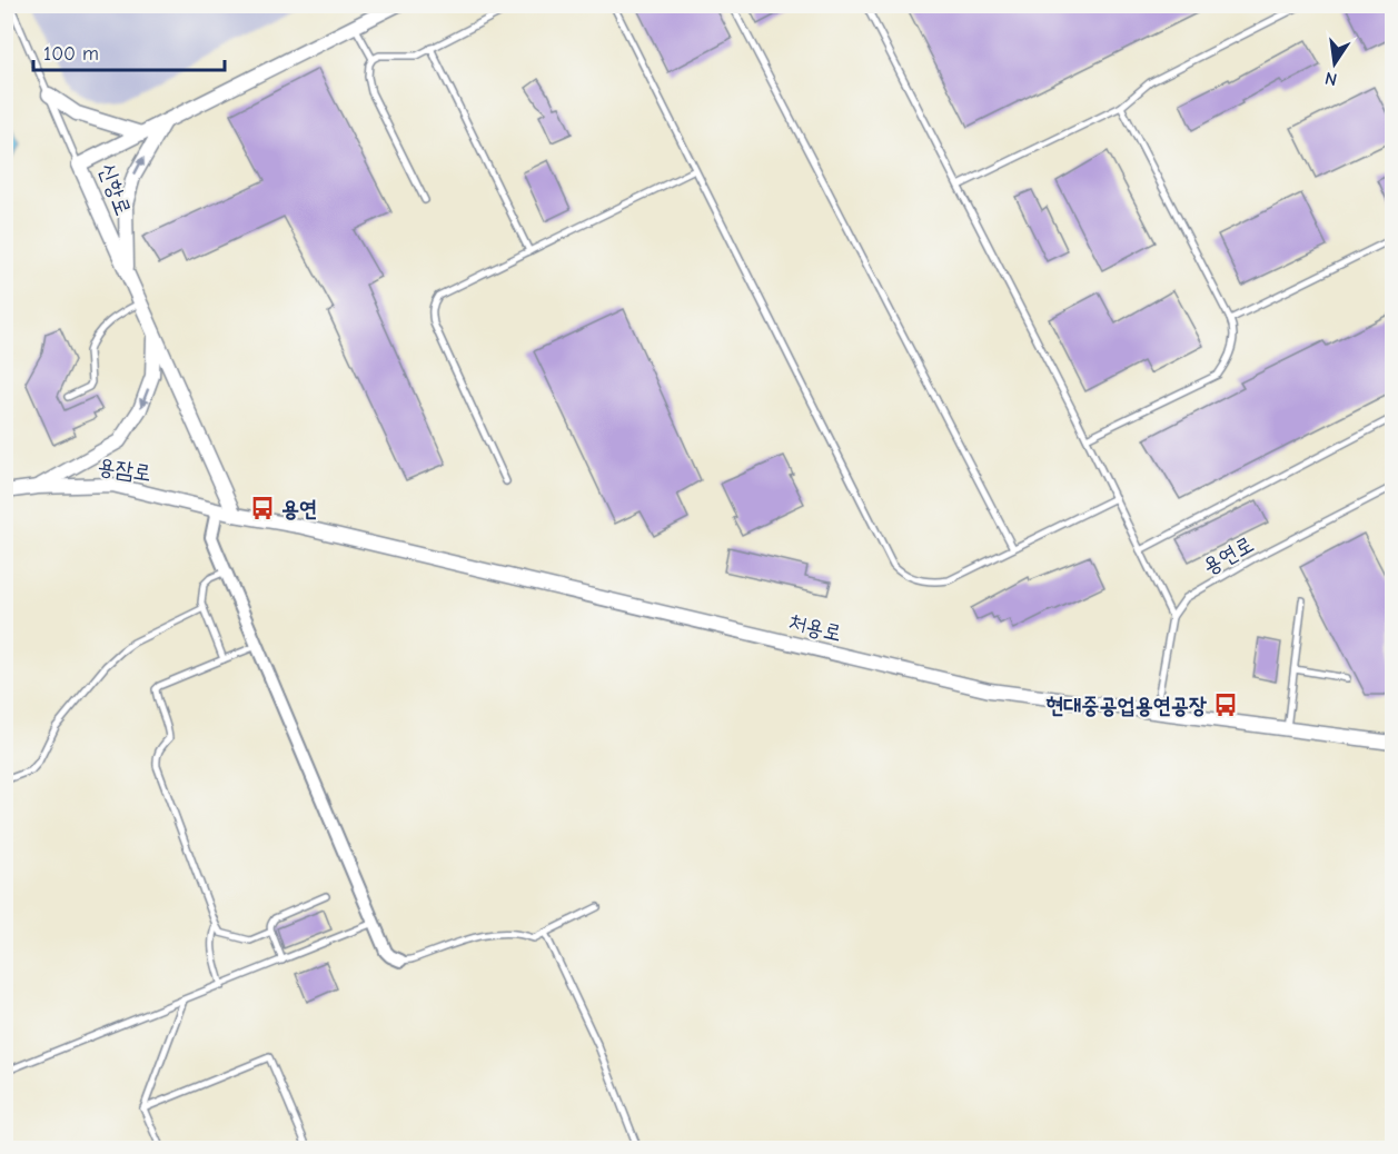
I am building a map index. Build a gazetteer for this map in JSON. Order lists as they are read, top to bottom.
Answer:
{
  "streets": {
    "street": ["신항로", "용잠로", "처용로"],
    "lane": ["용연로"]
  },
  "crossings": [
    ["신항로", "용잠로"],
    ["신항로", "처용로"],
    ["용잠로", "처용로"]
  ],
  "places": {
    "bus stop": ["용연", "현대중공업용연공장"]
  },
  "scale_bar": "100 m",
  "north": "bottom"
}
